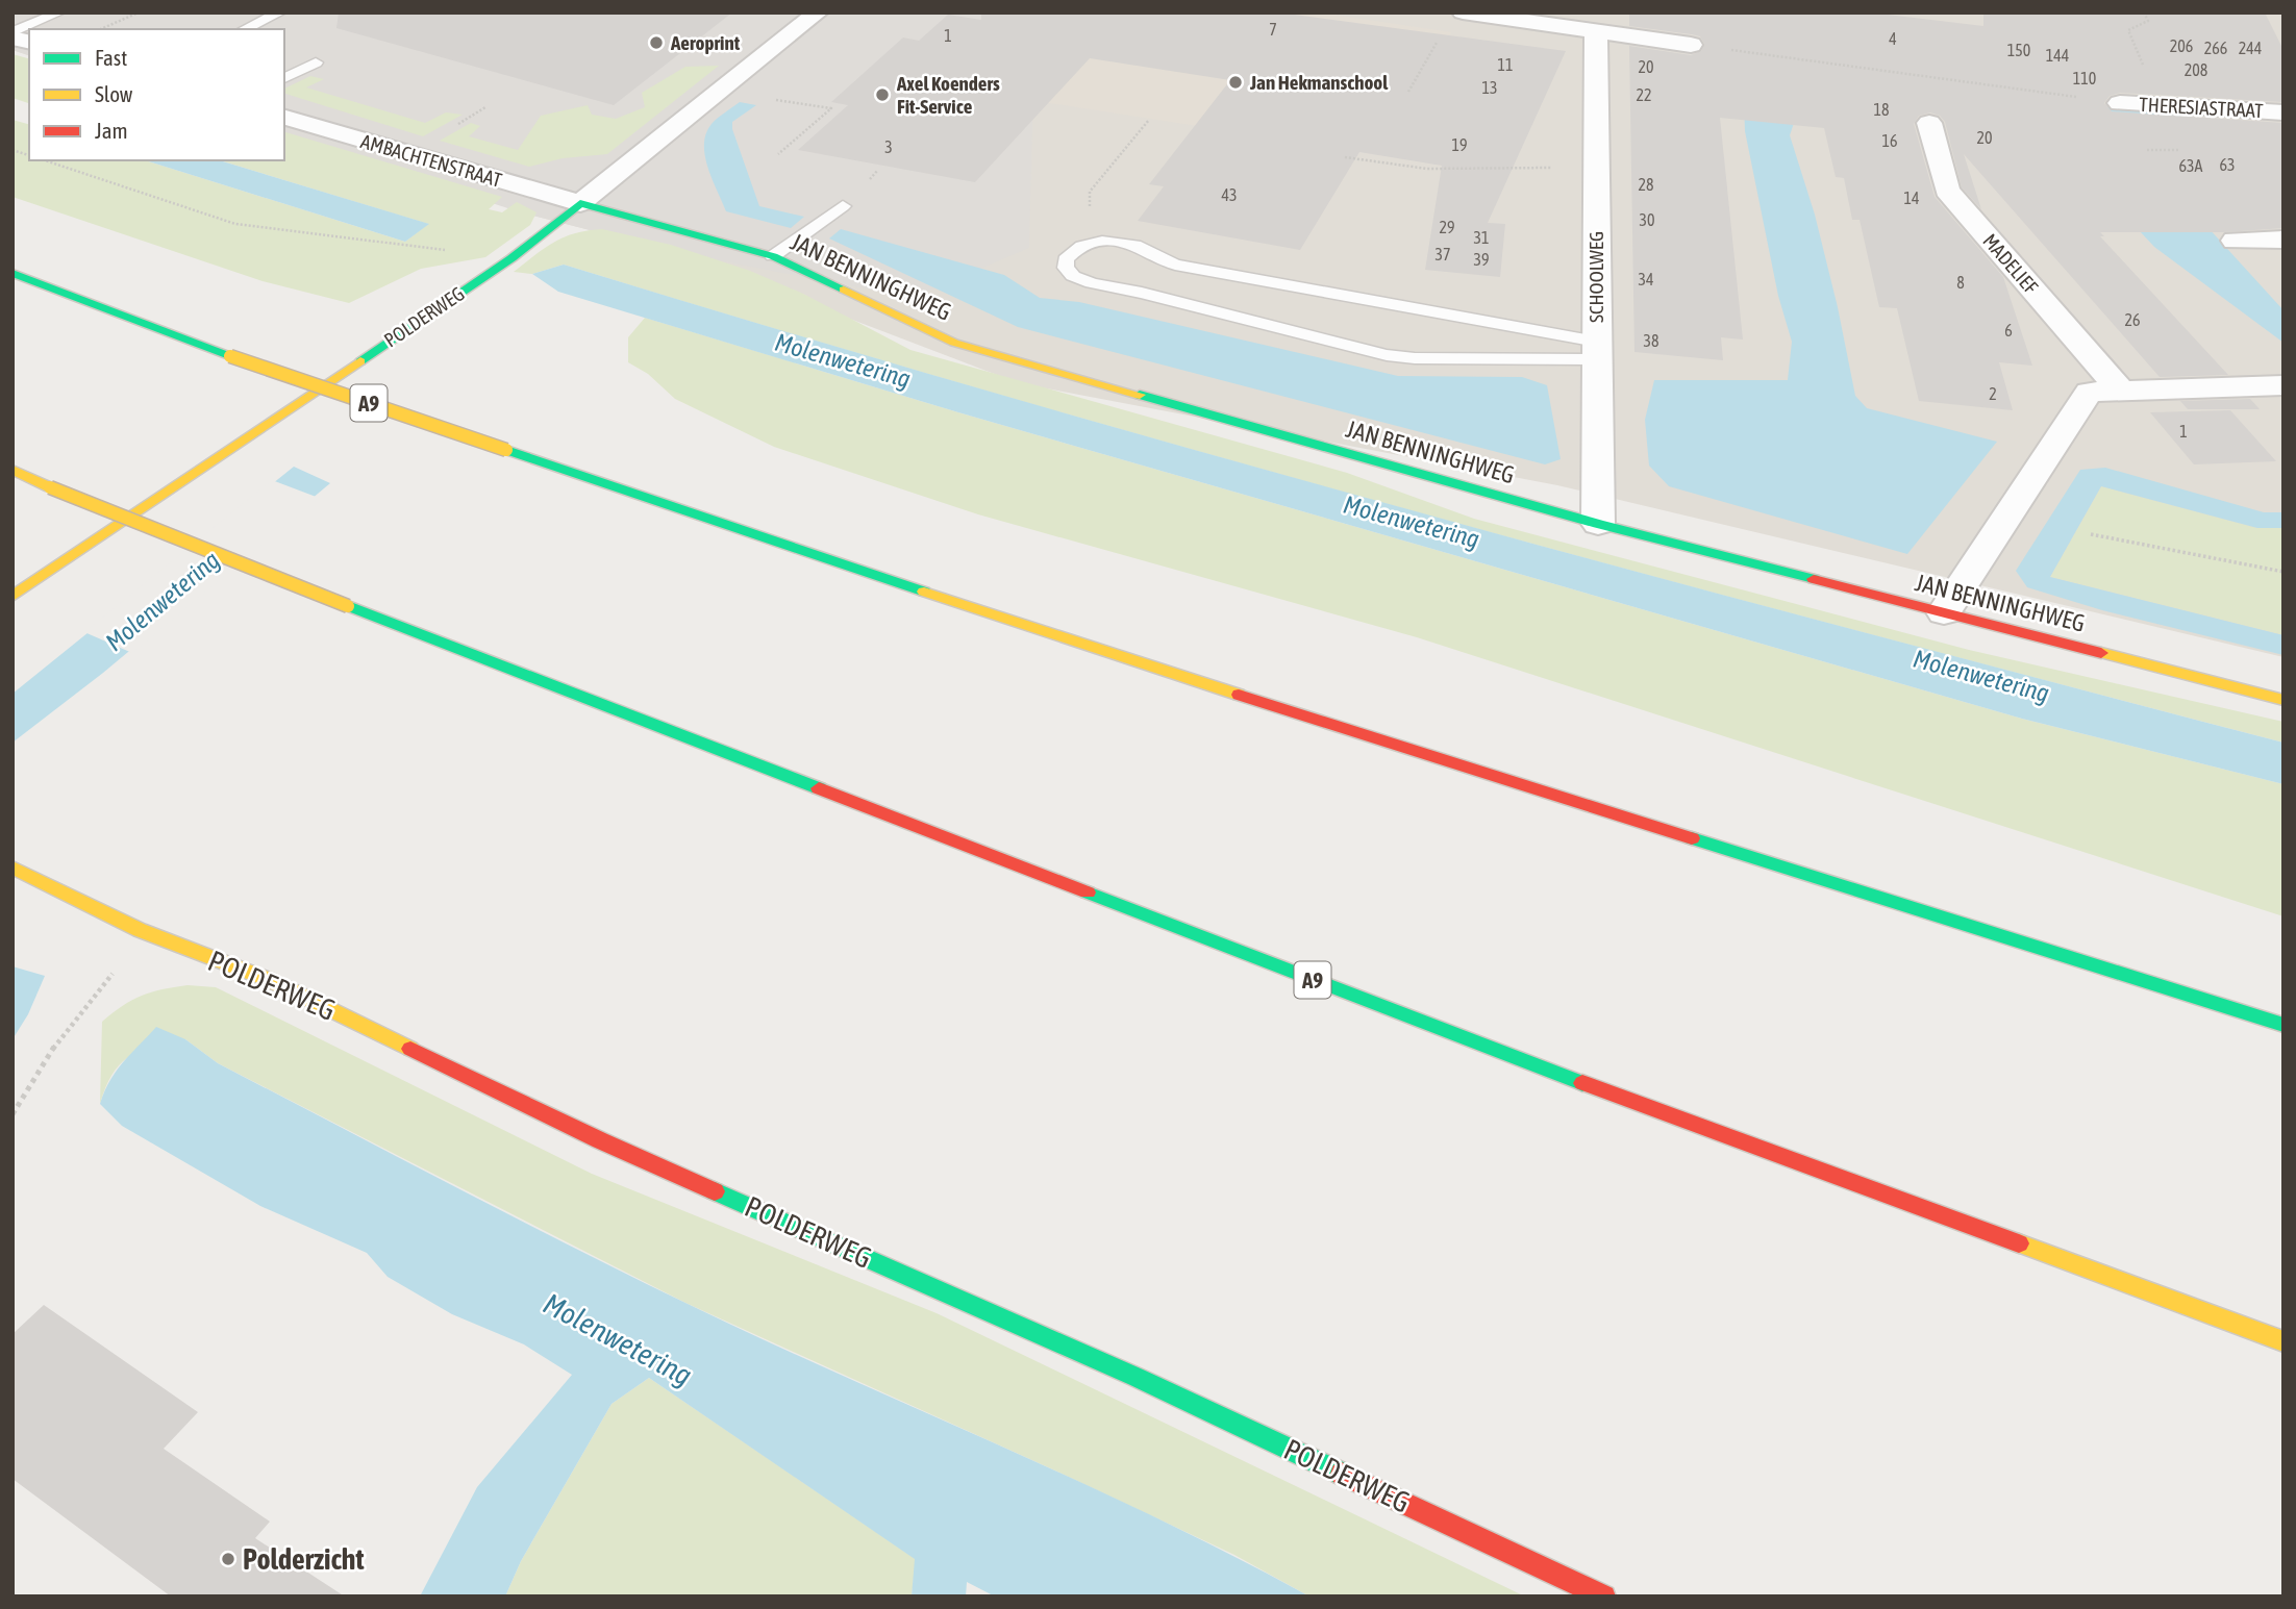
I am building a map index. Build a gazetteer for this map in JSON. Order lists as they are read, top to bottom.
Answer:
{
  "streets": {
    "main road": ["JAN BENNINGHWEG", "POLDERWEG", "A9"],
    "street": [
      "THERESIASTRAAT",
      "AMBACHTENSTRAAT",
      "MADELIEF",
      "SCHOOLWEG"
    ]
  },
  "crossings": [
    ["AMBACHTENSTRAAT", "JAN BENNINGHWEG"],
    ["AMBACHTENSTRAAT", "POLDERWEG"],
    ["JAN BENNINGHWEG", "SCHOOLWEG"],
    ["JAN BENNINGHWEG", "POLDERWEG"]
  ],
  "water": ["Molenwetering"],
  "places": [
    "Aeroprint",
    "Jan Hekmanschool",
    "Axel Koenders Fit-Service",
    "Polderzicht"
  ],
  "house_numbers": [
    "7",
    "1",
    "4",
    "206",
    "266",
    "244",
    "150",
    "144",
    "11",
    "20",
    "208",
    "110",
    "13",
    "22",
    "18",
    "20",
    "16",
    "19",
    "3",
    "63",
    "63A",
    "28",
    "43",
    "14",
    "30",
    "29",
    "31",
    "37",
    "39",
    "34",
    "8",
    "26",
    "6",
    "38",
    "2",
    "1"
  ],
  "legend": ["Fast", "Slow", "Jam"]
}
